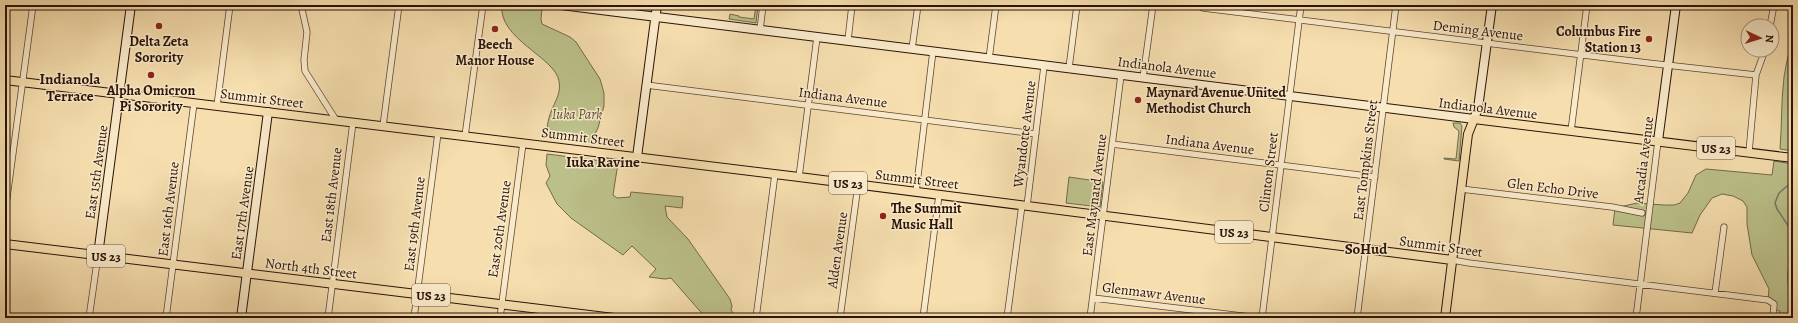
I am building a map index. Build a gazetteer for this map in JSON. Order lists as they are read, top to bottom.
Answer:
{
  "streets": {
    "main road": [
      "Indianola Avenue",
      "Summit Street",
      "US 23",
      "North 4th Street"
    ],
    "street": [
      "Deming Avenue",
      "Indiana Avenue",
      "Wyandotte Avenue",
      "East Tompkins Street",
      "Arcadia Avenue",
      "East 15th Avenue",
      "Clinton Street",
      "Glen Echo Drive",
      "East 18th Avenue",
      "East Maynard Avenue",
      "East 16th Avenue",
      "East 17th Avenue",
      "East 19th Avenue",
      "East 20th Avenue",
      "Alden Avenue",
      "Glenmawr Avenue"
    ]
  },
  "crossings": [
    ["Deming Avenue", "East Tompkins Street"],
    ["Deming Avenue", "Arcadia Avenue"],
    ["Deming Avenue", "Clinton Street"],
    ["Indianola Avenue", "Wyandotte Avenue"],
    ["Indianola Avenue", "East Tompkins Street"],
    ["Indianola Avenue", "Arcadia Avenue"],
    ["Indianola Avenue", "Clinton Street"],
    ["Indianola Avenue", "East Maynard Avenue"],
    ["Indiana Avenue", "Wyandotte Avenue"],
    ["Indiana Avenue", "East Tompkins Street"],
    ["Indiana Avenue", "Clinton Street"],
    ["Indiana Avenue", "East Maynard Avenue"],
    ["Summit Street", "Wyandotte Avenue"],
    ["Summit Street", "East Tompkins Street"],
    ["Summit Street", "Arcadia Avenue"],
    ["Summit Street", "East 15th Avenue"],
    ["Summit Street", "Clinton Street"],
    ["Summit Street", "East 18th Avenue"],
    ["Summit Street", "East Maynard Avenue"],
    ["Summit Street", "East 16th Avenue"],
    ["Summit Street", "East 17th Avenue"],
    ["Summit Street", "East 19th Avenue"],
    ["Summit Street", "East 20th Avenue"],
    ["Summit Street", "Alden Avenue"],
    ["East 15th Avenue", "North 4th Street"],
    ["Clinton Street", "Glenmawr Avenue"],
    ["East 18th Avenue", "North 4th Street"],
    ["East Maynard Avenue", "Glenmawr Avenue"],
    ["East 16th Avenue", "North 4th Street"],
    ["East 17th Avenue", "North 4th Street"],
    ["East 19th Avenue", "North 4th Street"],
    ["East 20th Avenue", "North 4th Street"]
  ],
  "districts": ["Indianola Terrace", "Iuka Ravine", "SoHud"],
  "parks": ["Iuka Park"],
  "places": [
    "Delta Zeta Sorority",
    "Beech Manor House",
    "Columbus Fire Station 13",
    "Alpha Omicron Pi Sorority",
    "Maynard Avenue United Methodist Church",
    "The Summit Music Hall"
  ],
  "north": "right"
}
